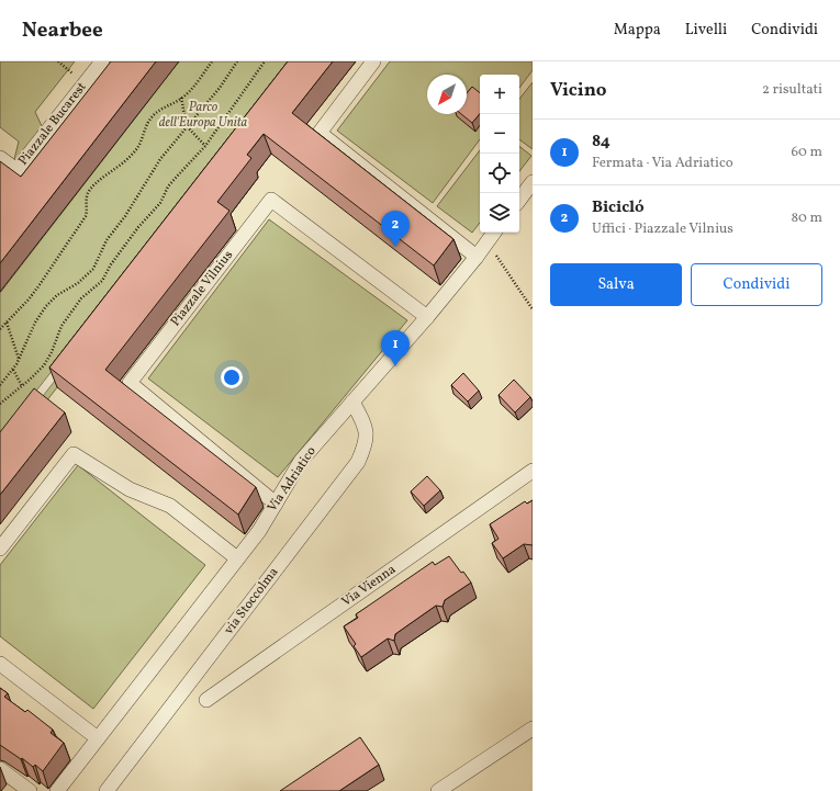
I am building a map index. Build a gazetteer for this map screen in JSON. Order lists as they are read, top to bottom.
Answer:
{
  "streets": {
    "street": [
      "Piazzale Bucarest",
      "Piazzale Vilnius",
      "Via Adriatico",
      "Via Vienna",
      "via Stoccolma"
    ]
  },
  "crossings": [
    ["Piazzale Vilnius", "Via Adriatico"],
    ["Via Adriatico", "via Stoccolma"]
  ],
  "parks": ["Parco dell'Europa Unita"],
  "north": "bottom left",
  "page": {
    "header": "Nearbee",
    "nav": ["Mappa", "Livelli", "Condividi"],
    "heading": ["Vicino", "2 risultati"],
    "map_buttons": ["+", "−"],
    "list": [
      {
        "mark": "1",
        "name": "84",
        "note": "Fermata · Via Adriatico",
        "value": "60 m"
      },
      {
        "mark": "2",
        "name": "Bicicló",
        "note": "Uffici · Piazzale Vilnius",
        "value": "80 m"
      }
    ],
    "pins": ["2", "1"],
    "buttons": ["Salva", "Condividi"]
  }
}
